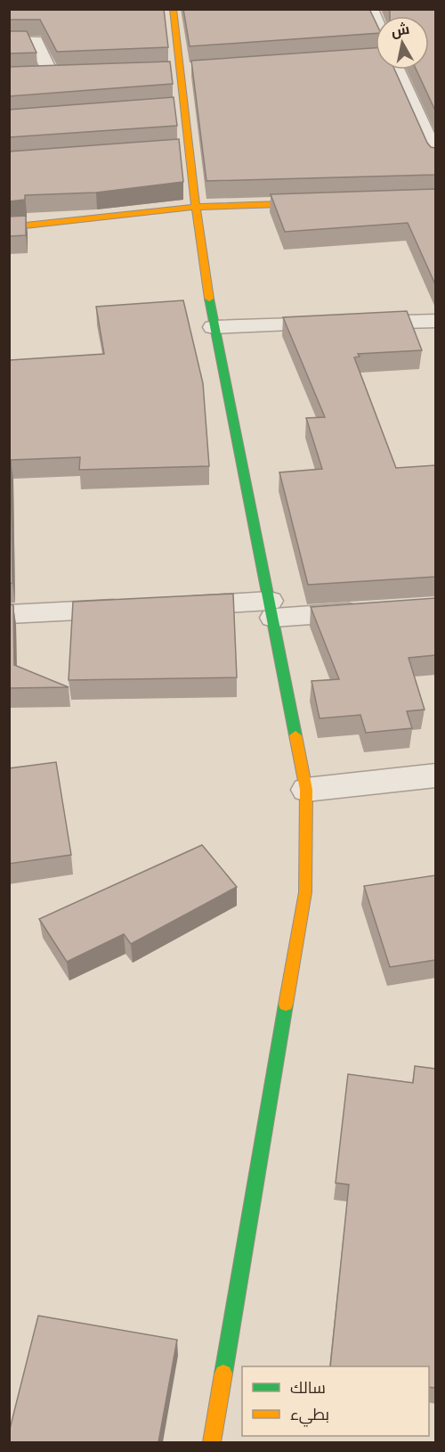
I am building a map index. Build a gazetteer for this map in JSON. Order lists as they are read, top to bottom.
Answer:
{
  "legend": ["سالك", "بطيء"],
  "north": "top"
}
